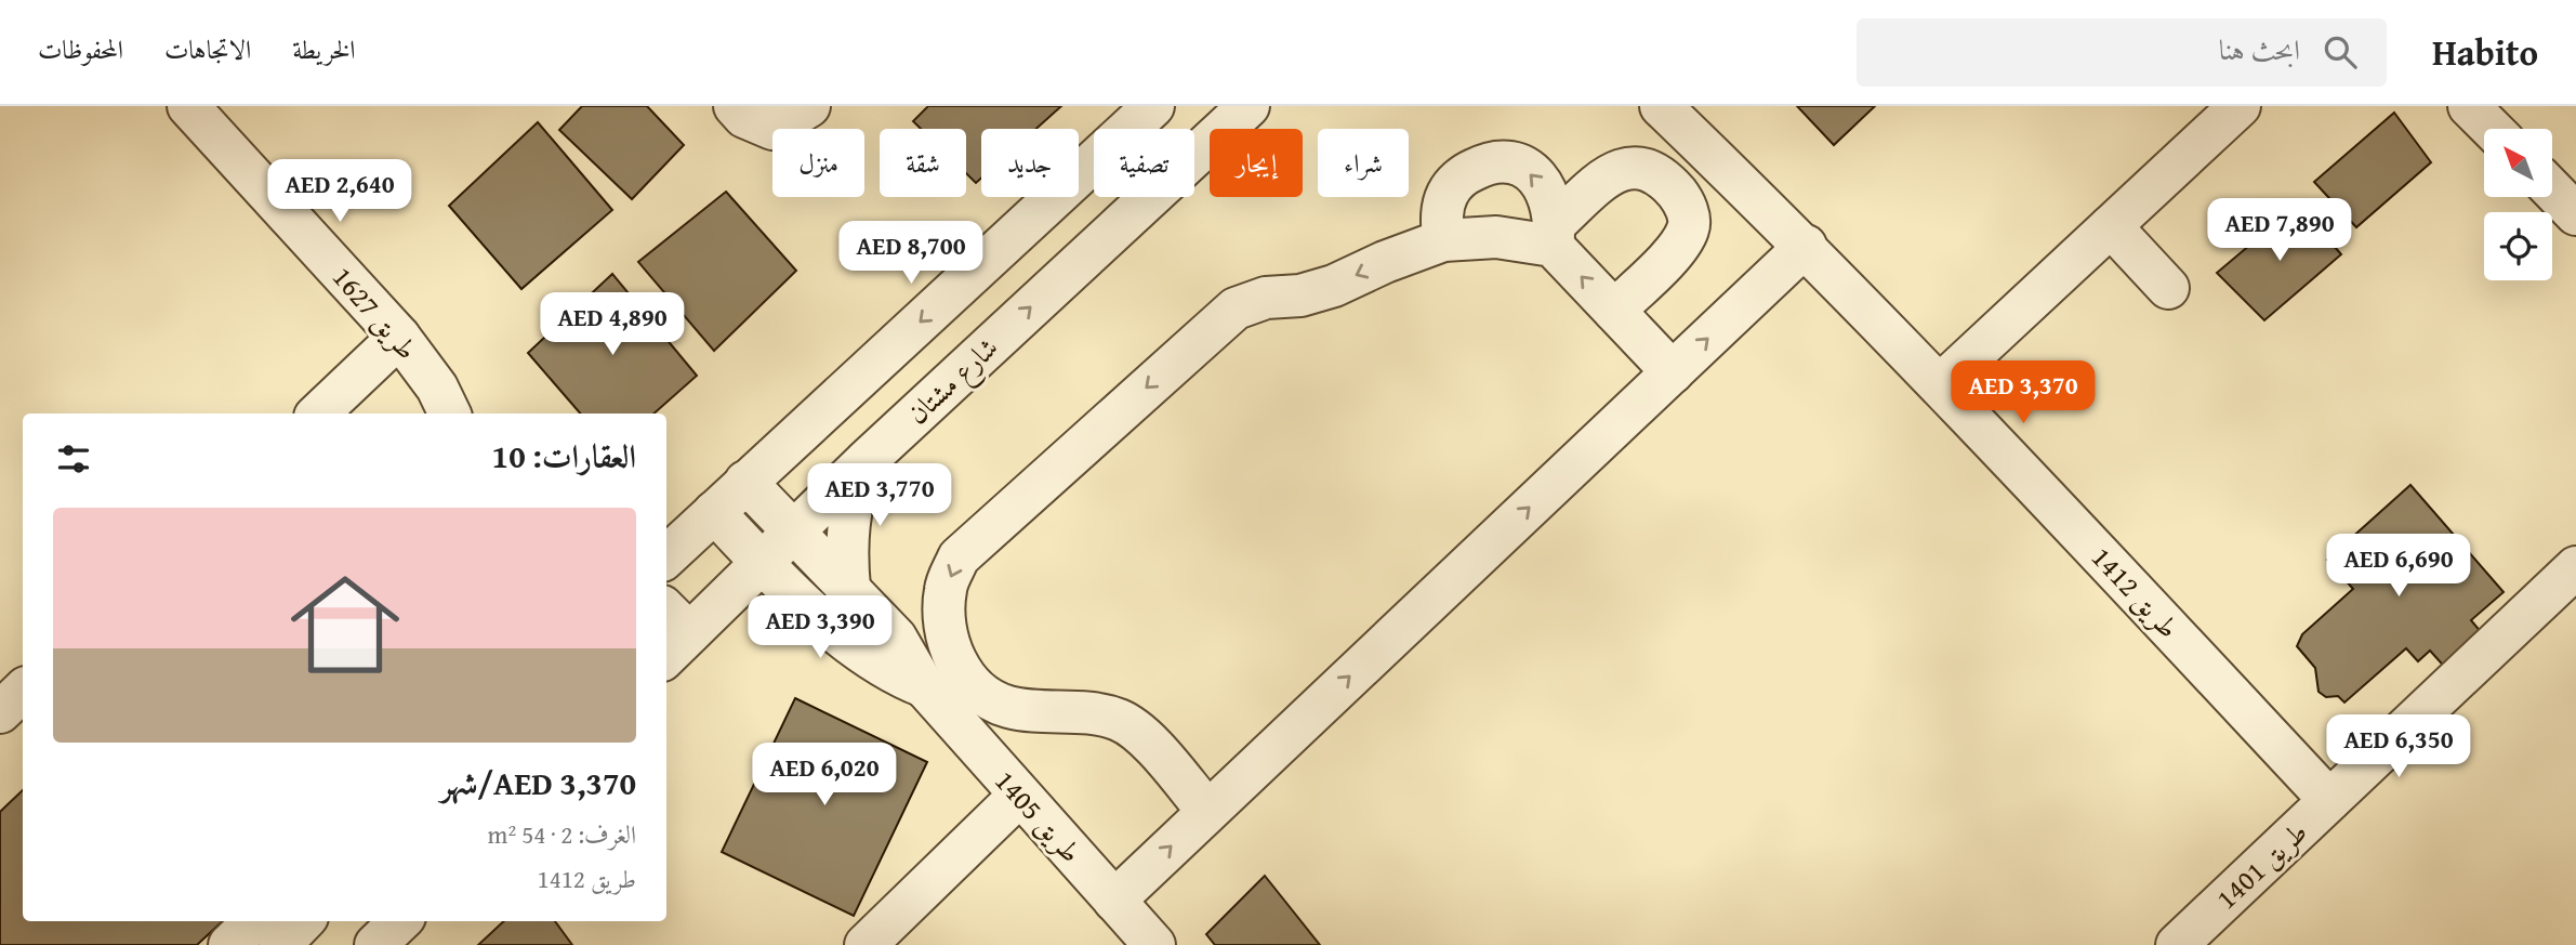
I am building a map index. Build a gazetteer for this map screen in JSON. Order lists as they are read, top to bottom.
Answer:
{
  "streets": {
    "street": [
      "طريق 1627",
      "شارع مشتان",
      "طريق 1412",
      "طريق 1405",
      "طريق 1401"
    ]
  },
  "crossings": [
    ["شارع مشتان", "طريق 1405"],
    ["طريق 1412", "طريق 1401"]
  ],
  "north": "top left",
  "page": {
    "header": "Habito",
    "search": "ابحث هنا",
    "nav": ["الخريطة", "الاتجاهات", "المحفوظات"],
    "chip": [
      "شراء",
      "إيجار",
      "تصفية",
      "جديد",
      "شقة",
      "منزل"
    ],
    "price": [
      "AED 2,640",
      "AED 7,890",
      "AED 8,700",
      "AED 4,890",
      "AED 3,370",
      "AED 3,770",
      "AED 6,690",
      "AED 3,390",
      "AED 6,350",
      "AED 6,020"
    ],
    "heading": "العقارات: 10",
    "list": [
      {
        "name": "AED 3,370/شهر",
        "note": "الغرف: 2 · 54 m² · طريق 1412"
      }
    ]
  }
}
